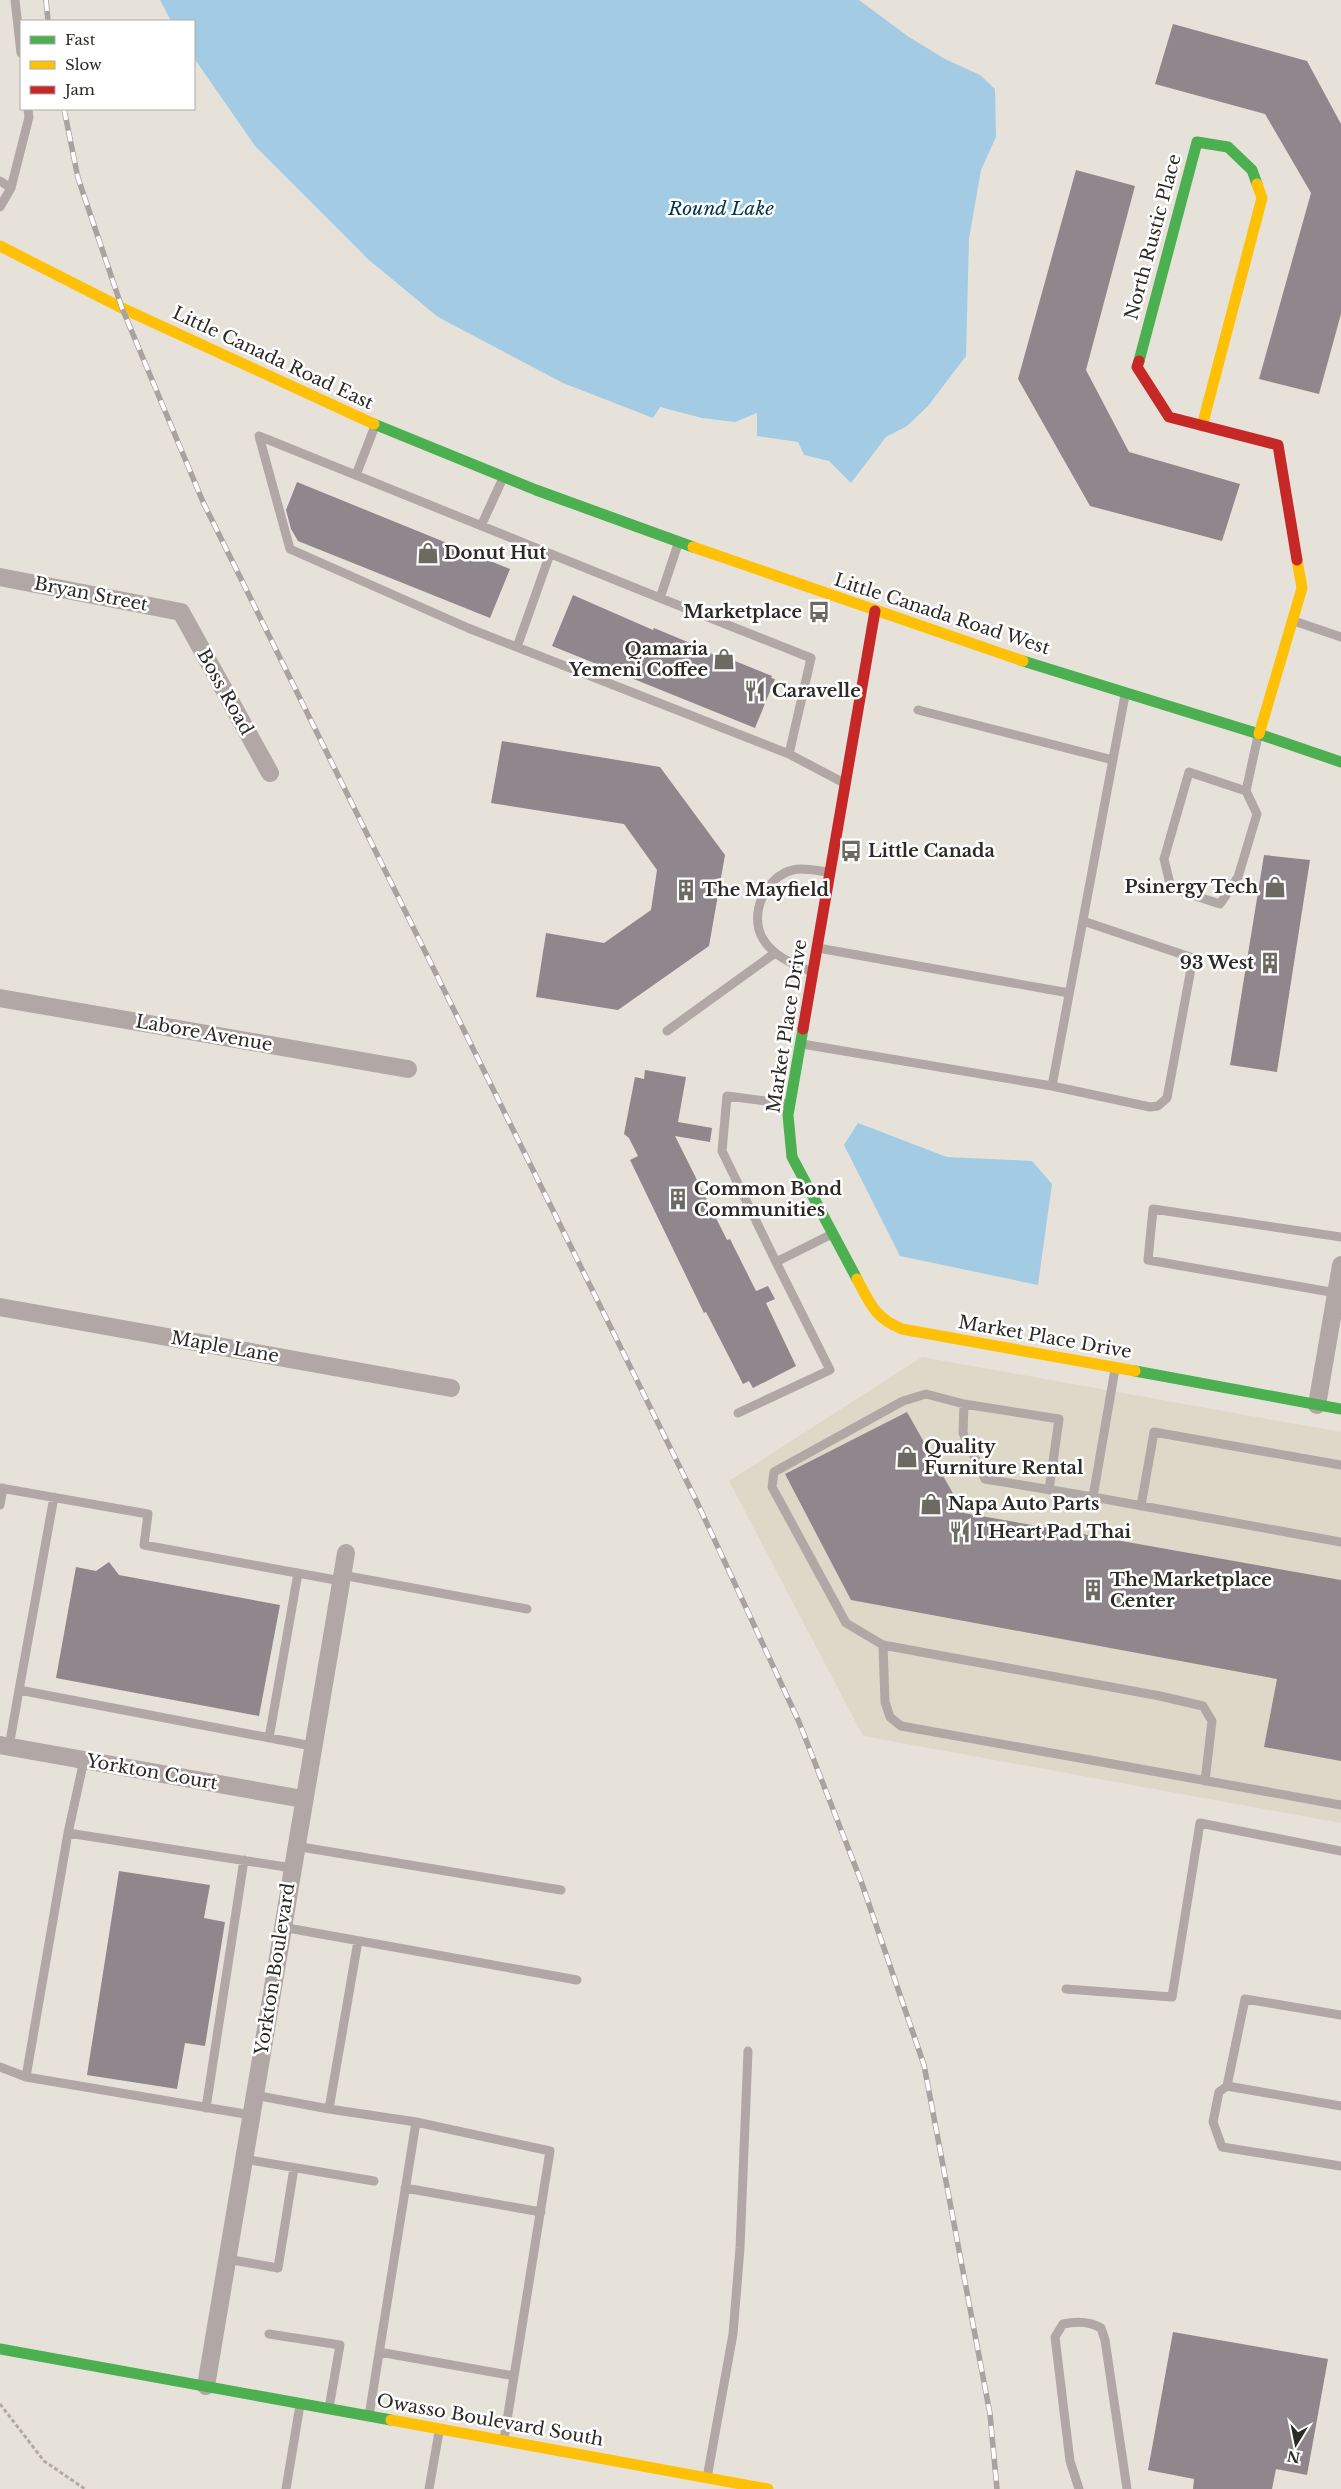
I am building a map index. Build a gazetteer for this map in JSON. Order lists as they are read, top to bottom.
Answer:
{
  "streets": {
    "street": [
      "North Rustic Place",
      "Little Canada Road East",
      "Bryan Street",
      "Little Canada Road West",
      "Boss Road",
      "Market Place Drive",
      "Labore Avenue",
      "Maple Lane",
      "Yorkton Court",
      "Yorkton Boulevard",
      "Owasso Boulevard South"
    ]
  },
  "crossings": [
    ["North Rustic Place", "Little Canada Road West"],
    ["Little Canada Road East", "Little Canada Road West"],
    ["Bryan Street", "Boss Road"],
    ["Little Canada Road West", "Market Place Drive"],
    ["Yorkton Court", "Yorkton Boulevard"],
    ["Yorkton Boulevard", "Owasso Boulevard South"]
  ],
  "water": ["Round Lake"],
  "places": {
    "shop": [
      "Donut Hut",
      "Qamaria Yemeni Coffee",
      "Psinergy Tech",
      "Quality Furniture Rental",
      "Napa Auto Parts"
    ],
    "bus stop": ["Marketplace", "Little Canada"],
    "restaurant": ["Caravelle", "I Heart Pad Thai"],
    "building": [
      "The Mayfield",
      "93 West",
      "Common Bond Communities",
      "The Marketplace Center"
    ]
  },
  "legend": ["Fast", "Slow", "Jam"],
  "north": "bottom"
}
